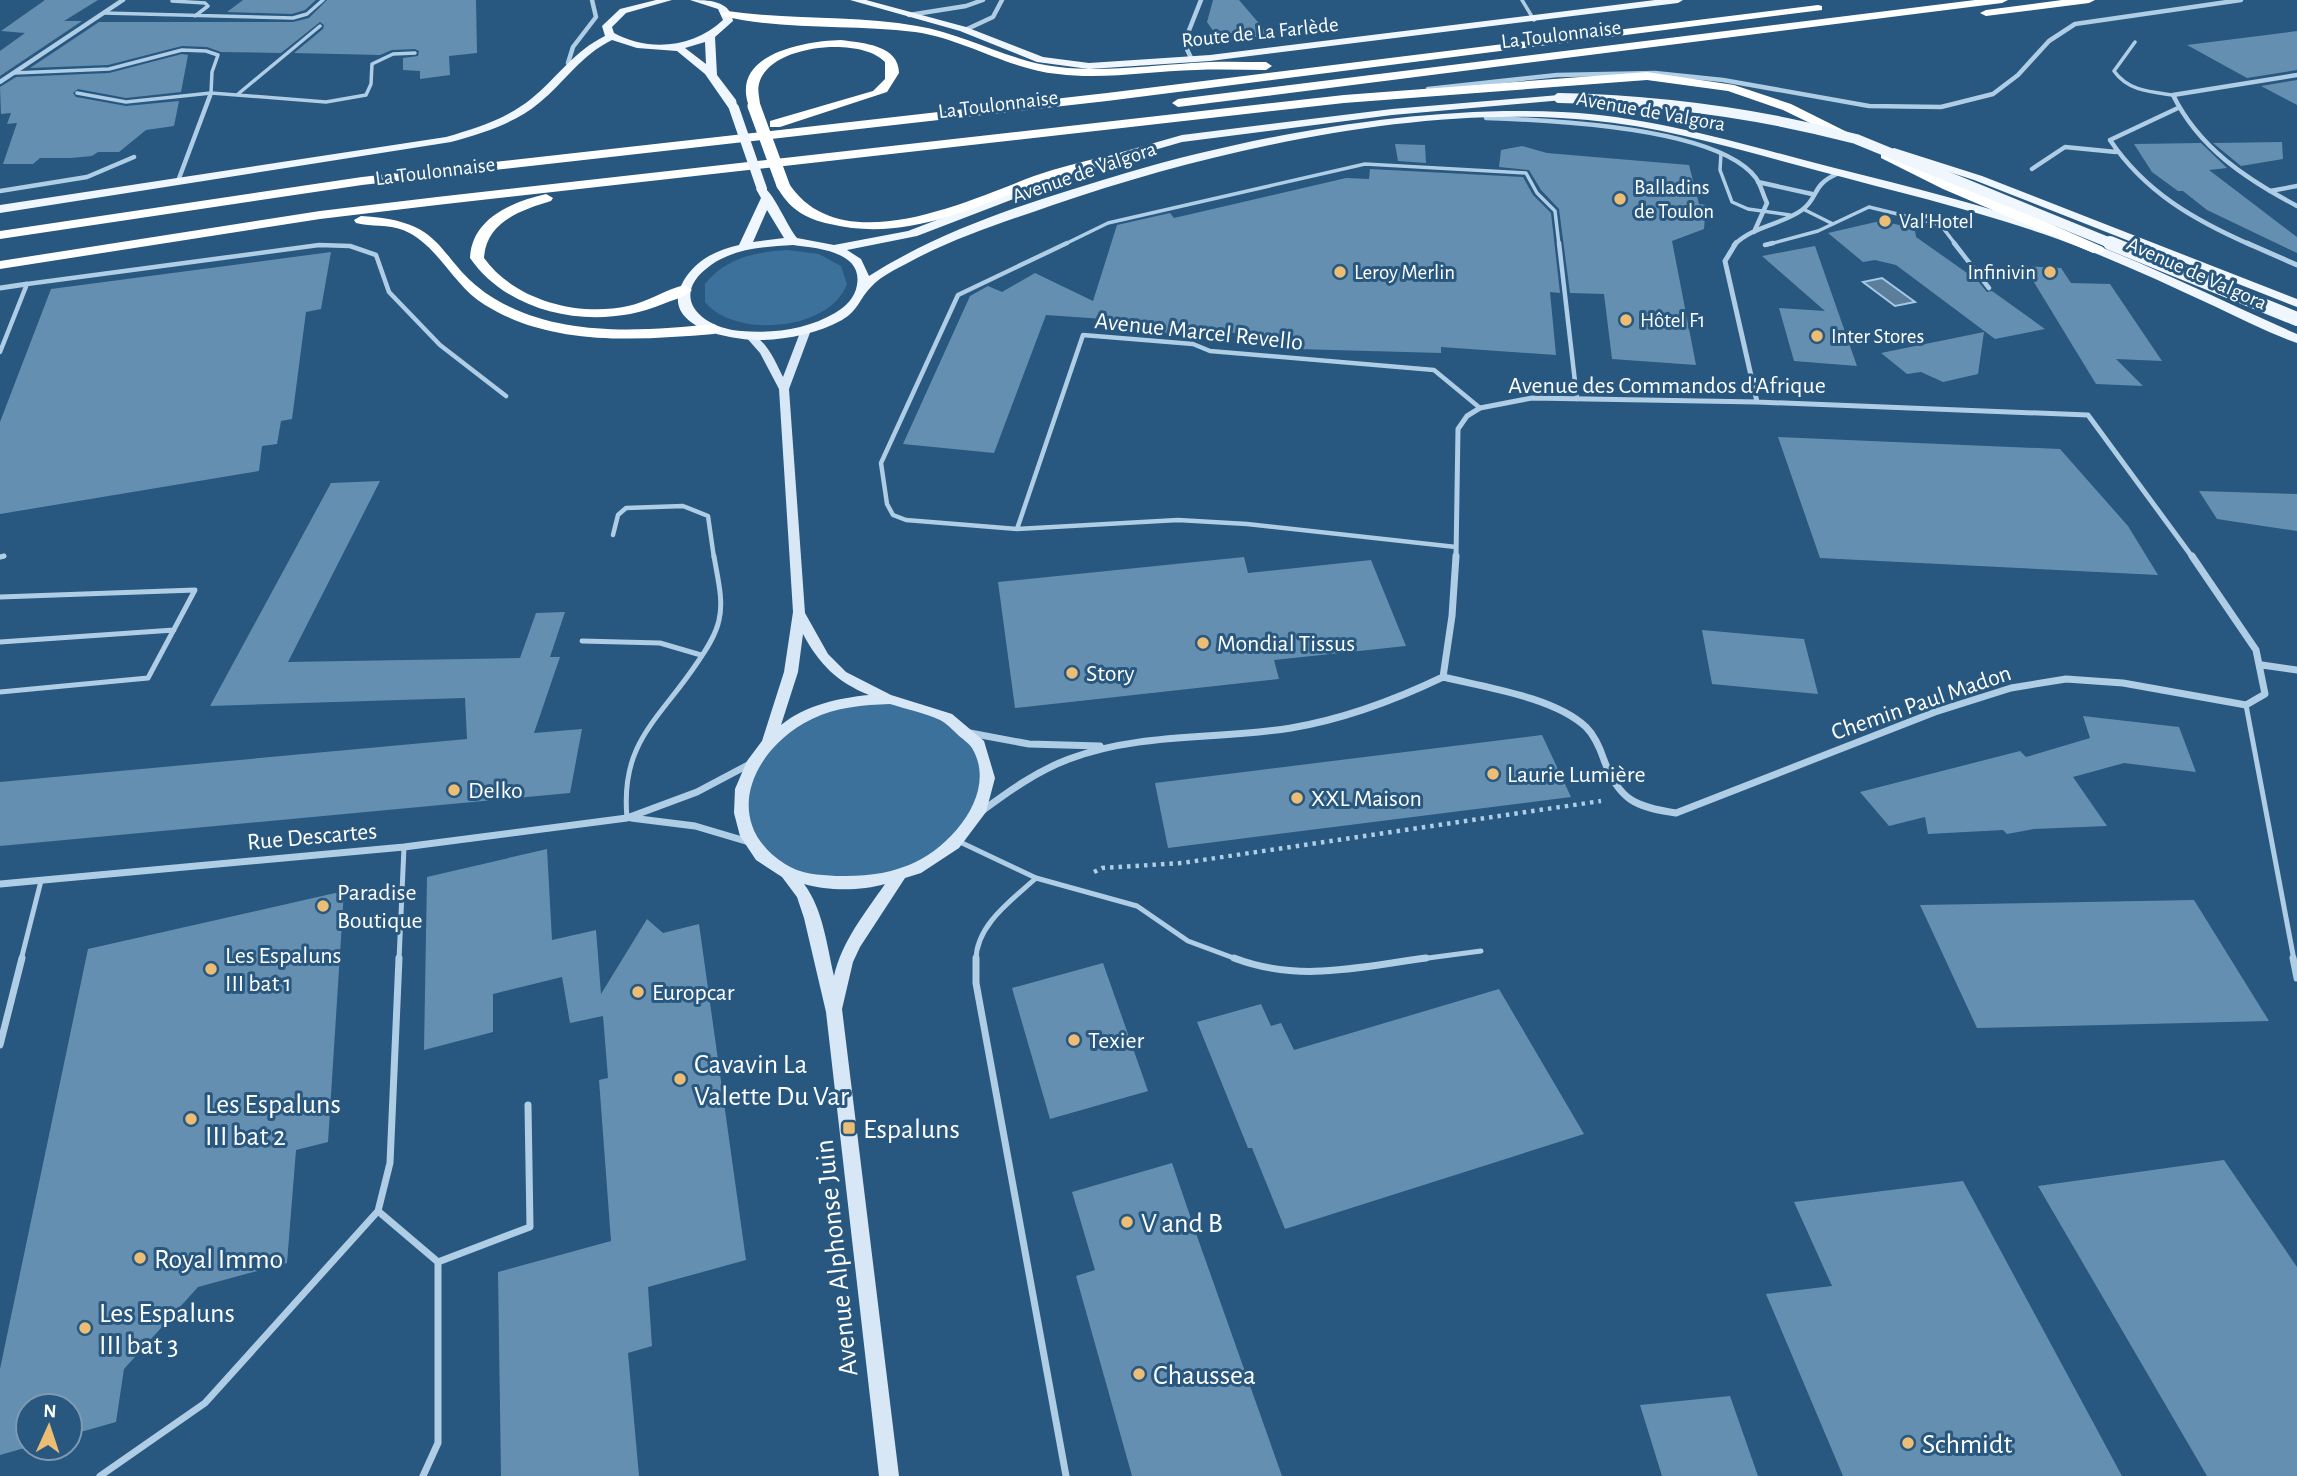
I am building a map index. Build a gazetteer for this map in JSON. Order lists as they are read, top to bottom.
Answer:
{
  "streets": {
    "highway": ["La Toulonnaise"],
    "main road": ["Route de La Farlède", "Avenue de Valgora", "Avenue Alphonse Juin"],
    "street": ["Avenue des Commandos d'Afrique", "Chemin Paul Madon", "Rue Descartes"],
    "lane": ["Avenue Marcel Revello"]
  },
  "crossings": [
    ["Avenue Marcel Revello", "Avenue des Commandos d'Afrique"],
    ["Avenue des Commandos d'Afrique", "Chemin Paul Madon"]
  ],
  "places": {
    "other": [
      "Balladins de Toulon",
      "Val'Hotel",
      "Leroy Merlin",
      "Infinivin",
      "Hôtel F1",
      "Inter Stores",
      "Mondial Tissus",
      "Story",
      "Laurie Lumière",
      "Delko",
      "XXL Maison",
      "Paradise Boutique",
      "Les Espaluns III bat 1",
      "Europcar",
      "Texier",
      "Cavavin La Valette Du Var",
      "Les Espaluns III bat 2",
      "V and B",
      "Royal Immo",
      "Les Espaluns III bat 3",
      "Chaussea",
      "Schmidt"
    ],
    "transit": ["Espaluns"]
  },
  "north": "top"
}
